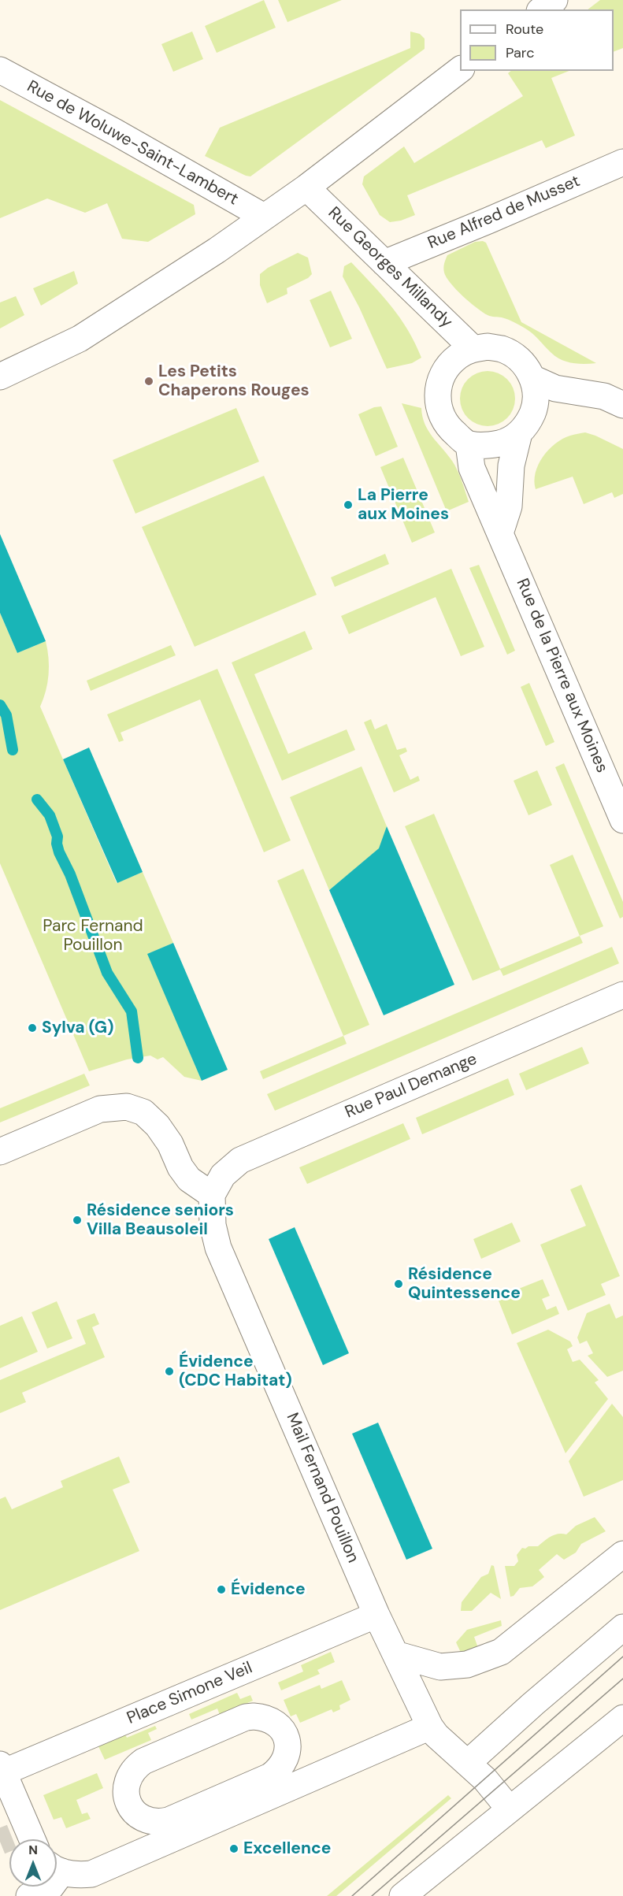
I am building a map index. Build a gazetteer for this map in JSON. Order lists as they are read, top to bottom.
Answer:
{
  "streets": {
    "street": [
      "Rue de Woluwe-Saint-Lambert",
      "Rue Alfred de Musset",
      "Rue Georges Millandy",
      "Rue de la Pierre aux Moines",
      "Rue Paul Demange",
      "Mail Fernand Pouillon",
      "Place Simone Veil"
    ]
  },
  "crossings": [
    ["Rue Alfred de Musset", "Rue Georges Millandy"],
    ["Rue Georges Millandy", "Rue de la Pierre aux Moines"],
    ["Rue Paul Demange", "Mail Fernand Pouillon"],
    ["Mail Fernand Pouillon", "Place Simone Veil"]
  ],
  "parks": ["Parc Fernand Pouillon"],
  "places": [
    "Les Petits Chaperons Rouges",
    "La Pierre aux Moines",
    "Sylva (G)",
    "Résidence seniors Villa Beausoleil",
    "Résidence Quintessence",
    "Évidence (CDC Habitat)",
    "Évidence",
    "Excellence"
  ],
  "legend": ["Route", "Parc"],
  "north": "top"
}
